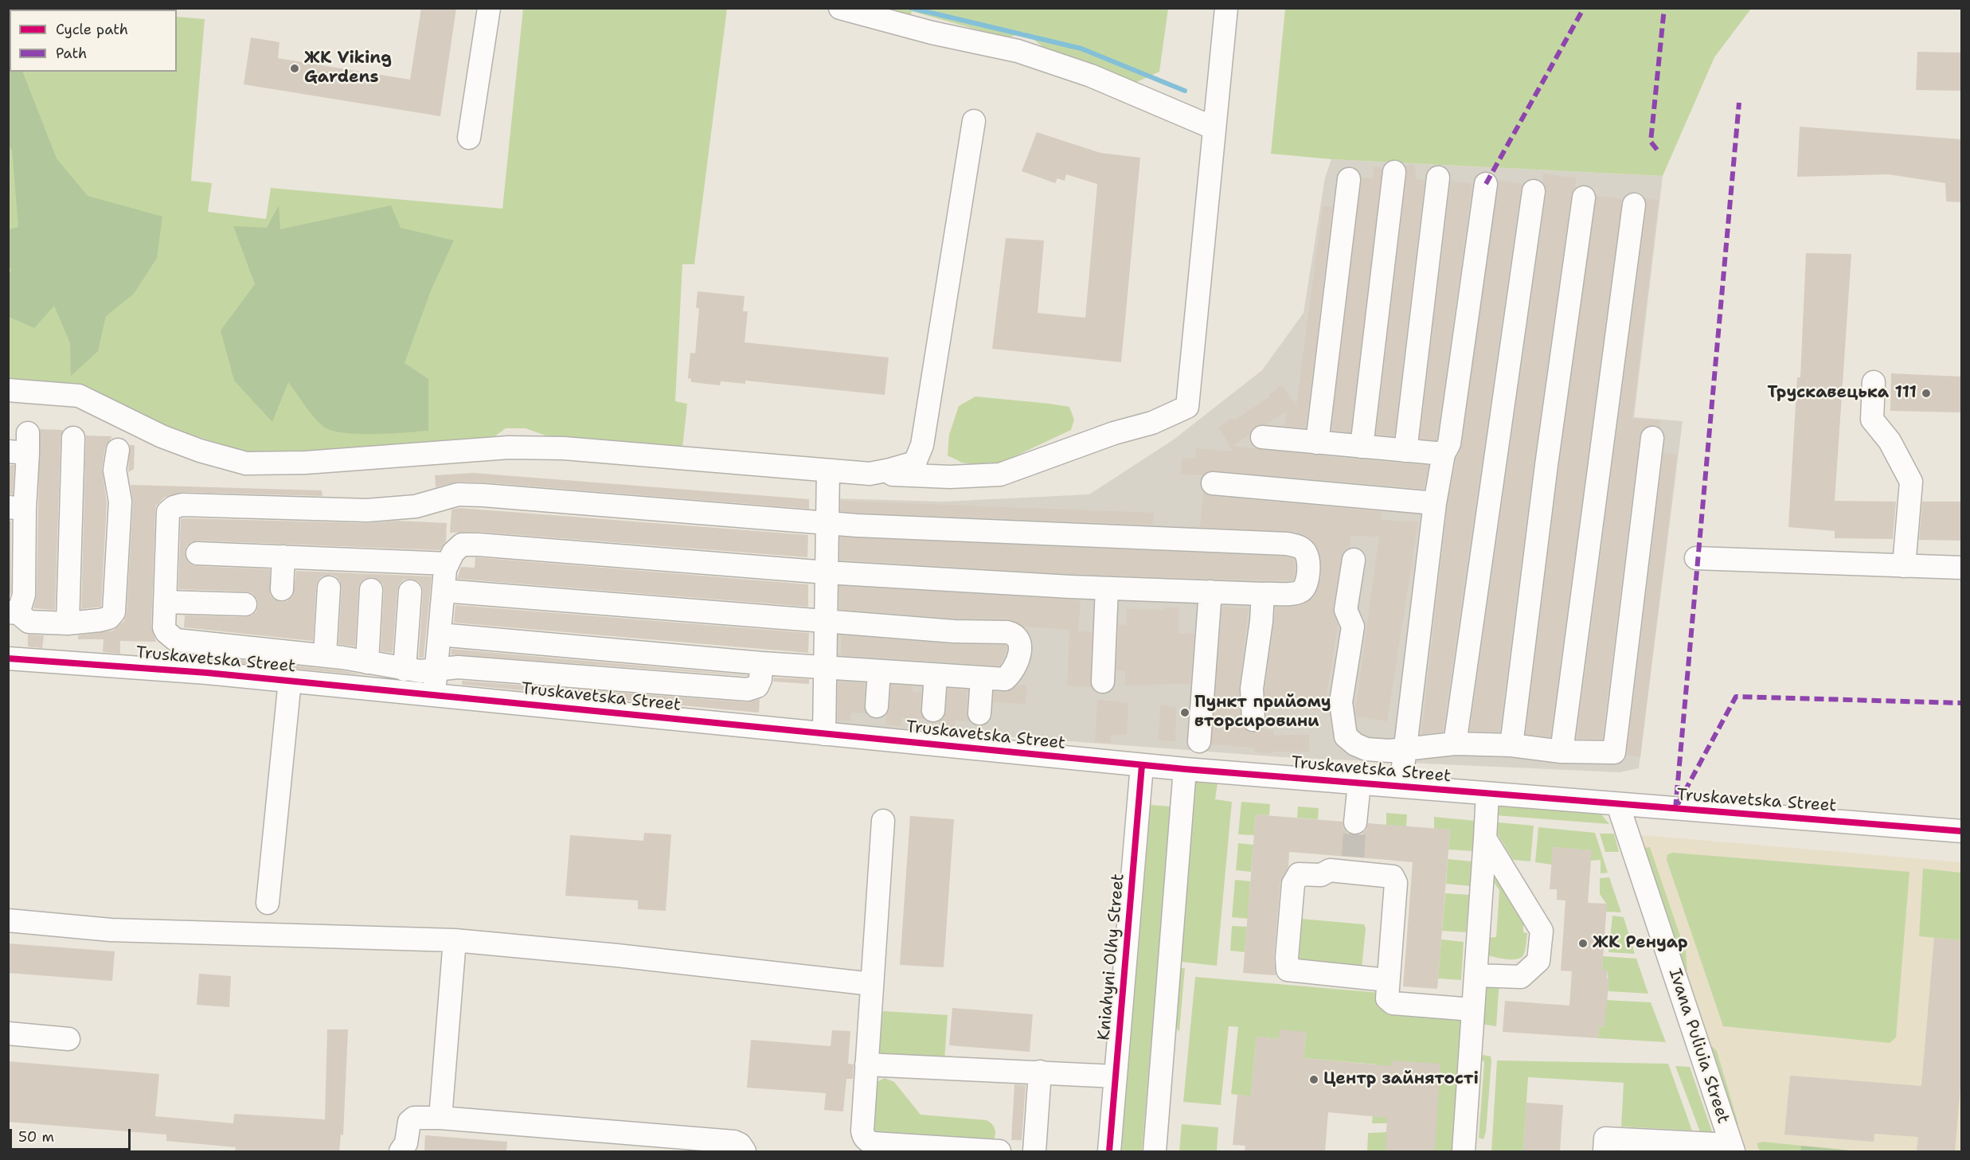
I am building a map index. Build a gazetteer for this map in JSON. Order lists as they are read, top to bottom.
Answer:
{
  "streets": {
    "street": ["Truskavetska Street", "Kniahyni Olhy Street", "Ivana Puliuia Street"]
  },
  "crossings": [
    ["Truskavetska Street", "Kniahyni Olhy Street"],
    ["Truskavetska Street", "Ivana Puliuia Street"]
  ],
  "places": [
    "ЖК Viking Gardens",
    "Трускавецька 111",
    "Пункт прийому вторсировини",
    "ЖК Ренуар",
    "Центр зайнятості"
  ],
  "legend": ["Cycle path", "Path"],
  "scale_bar": "50 m"
}
